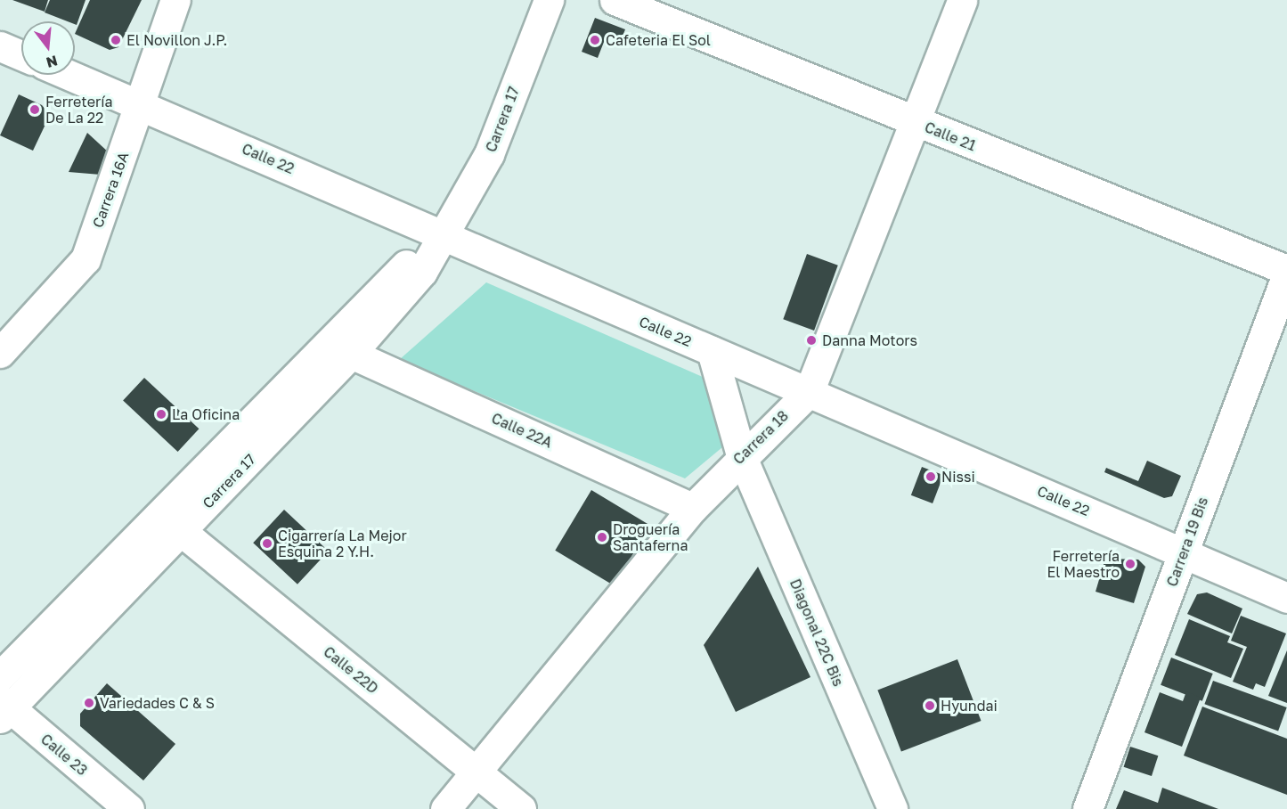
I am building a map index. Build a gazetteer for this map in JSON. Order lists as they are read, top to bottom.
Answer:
{
  "streets": {
    "street": [
      "Carrera 17",
      "Calle 21",
      "Calle 22",
      "Carrera 16A",
      "Calle 22A",
      "Carrera 18",
      "Carrera 19 Bis",
      "Diagonal 22C Bis",
      "Calle 22D",
      "Calle 23"
    ]
  },
  "crossings": [
    ["Carrera 17", "Calle 22"],
    ["Carrera 17", "Calle 22A"],
    ["Carrera 17", "Calle 22D"],
    ["Carrera 17", "Calle 23"],
    ["Calle 21", "Carrera 18"],
    ["Calle 22", "Carrera 16A"],
    ["Calle 22", "Carrera 18"],
    ["Calle 22", "Carrera 19 Bis"],
    ["Calle 22", "Diagonal 22C Bis"],
    ["Calle 22A", "Carrera 18"],
    ["Carrera 18", "Diagonal 22C Bis"],
    ["Carrera 18", "Calle 22D"]
  ],
  "places": [
    "El Novillon J.P.",
    "Cafeteria El Sol",
    "Ferretería De La 22",
    "Danna Motors",
    "La Oficina",
    "Nissi",
    "Droguería Santaferna",
    "Cigarrería La Mejor Esquina 2 Y.H.",
    "Ferretería El Maestro",
    "Variedades C & S",
    "Hyundai"
  ],
  "north": "bottom"
}
